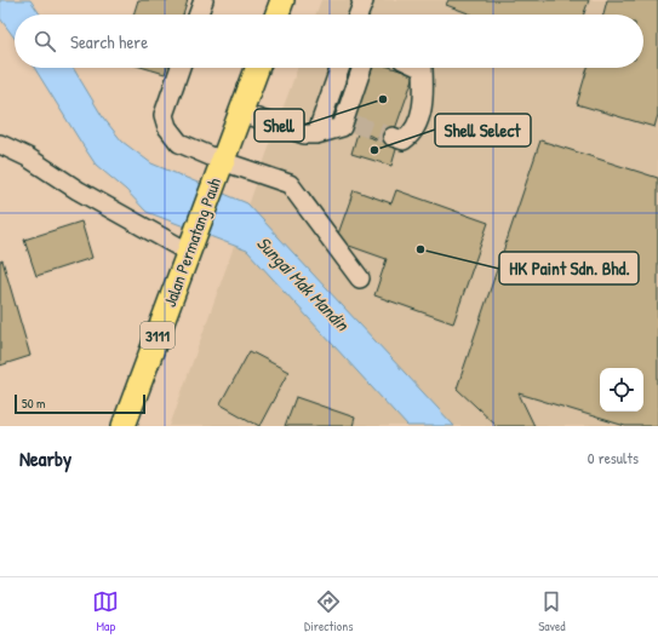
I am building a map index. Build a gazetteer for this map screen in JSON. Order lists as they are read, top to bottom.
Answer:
{
  "streets": {
    "main road": ["Jalan Permatang Pauh", "3111"]
  },
  "water": ["Sungai Mak Mandin"],
  "places": ["Shell", "Shell Select", "HK Paint Sdn. Bhd."],
  "scale_bar": "50 m",
  "page": {
    "search": "Search here",
    "scale": "50 m",
    "heading": ["Nearby", "0 results"],
    "nav": ["Map", "Directions", "Saved"]
  }
}
